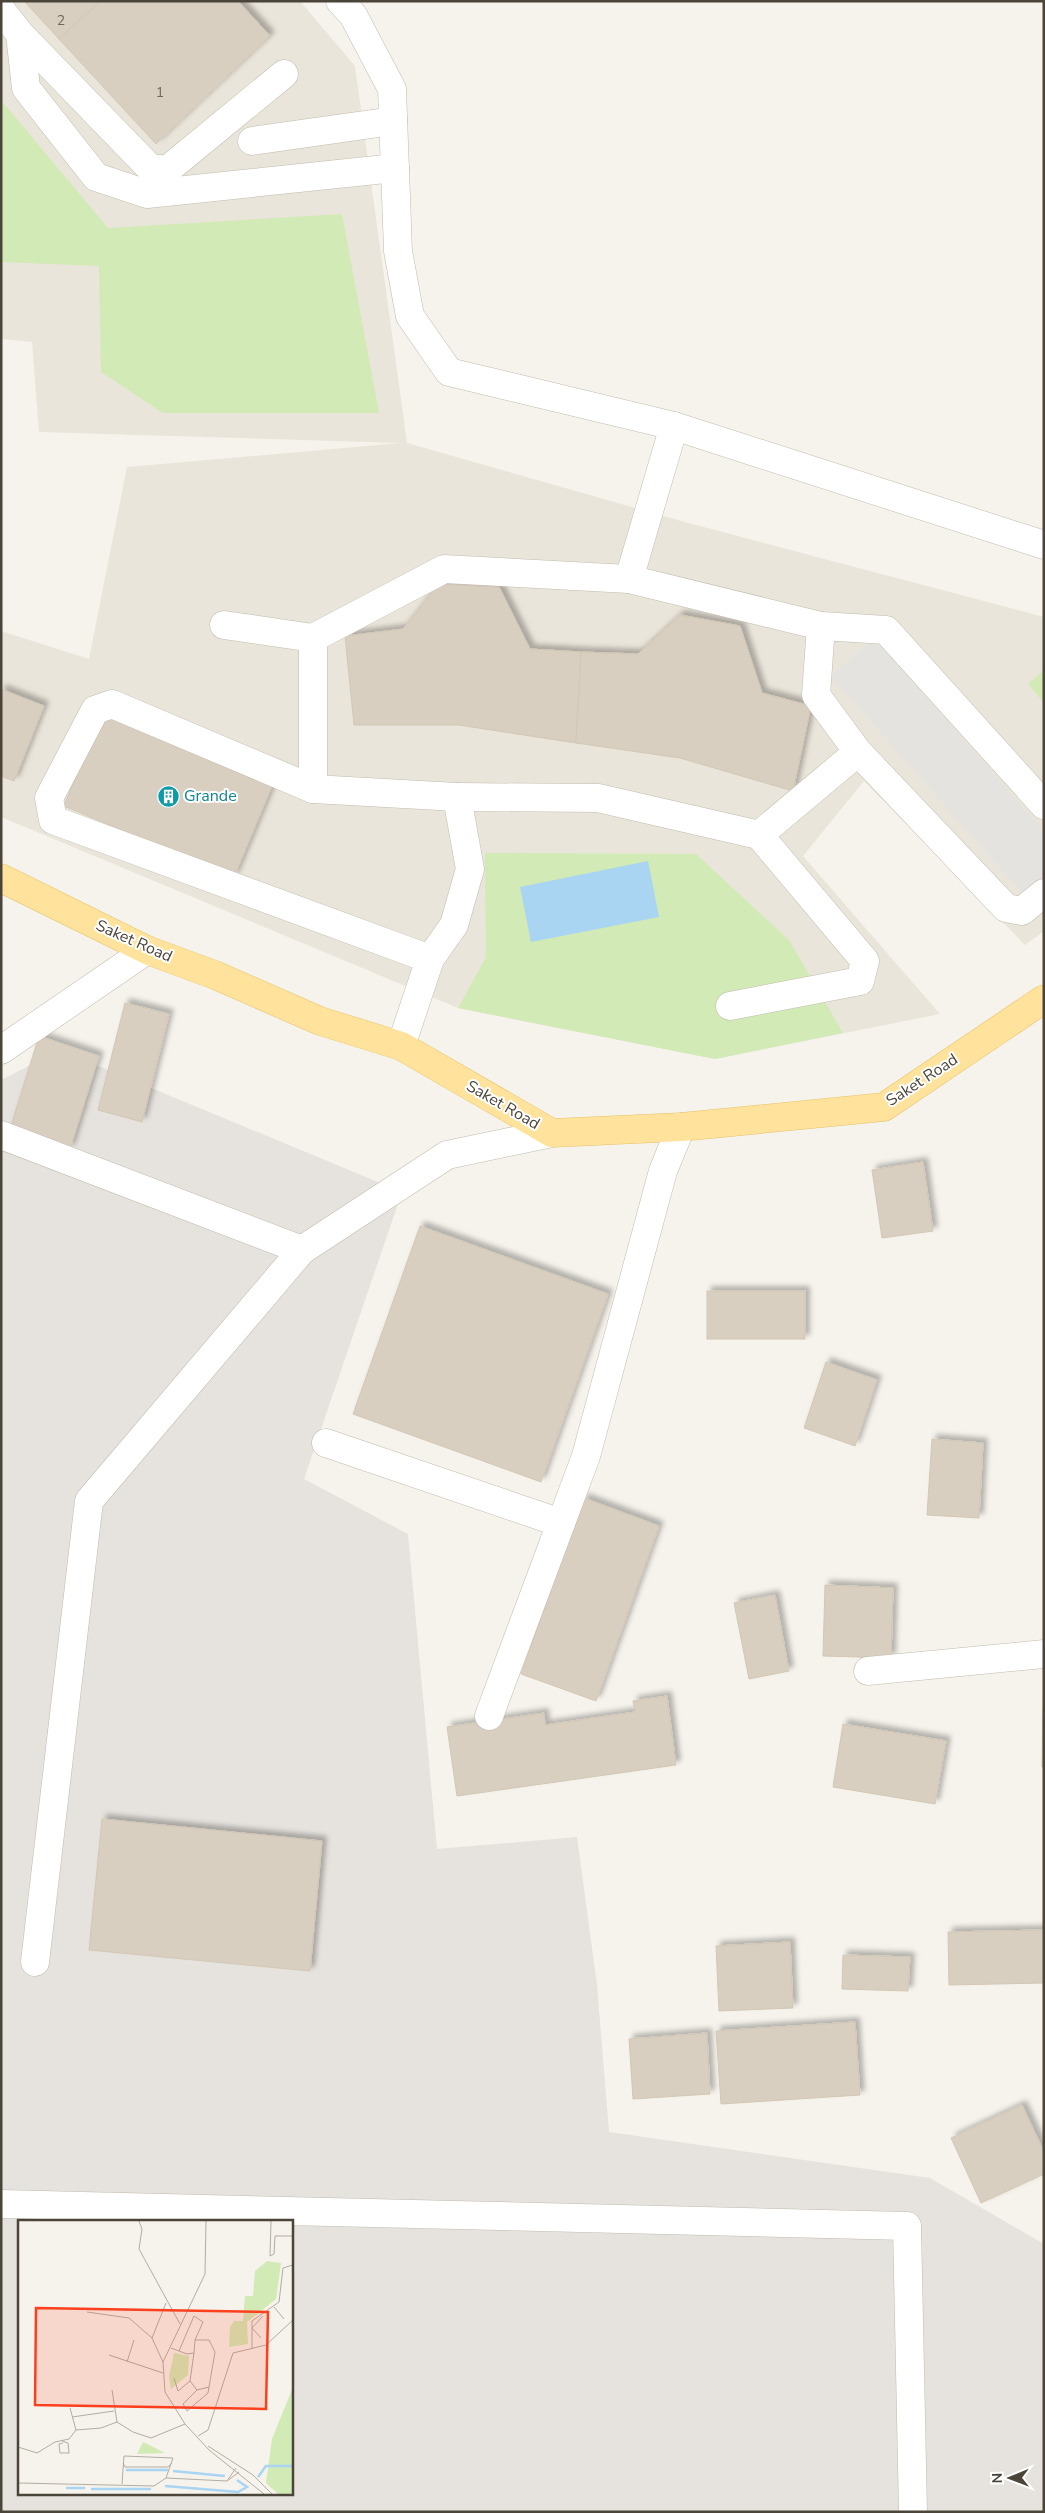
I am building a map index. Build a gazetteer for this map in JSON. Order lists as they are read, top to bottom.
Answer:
{
  "streets": {
    "main road": ["Saket Road"]
  },
  "places": {
    "building": ["Grande"]
  },
  "house_numbers": ["2", "1"],
  "north": "left"
}
